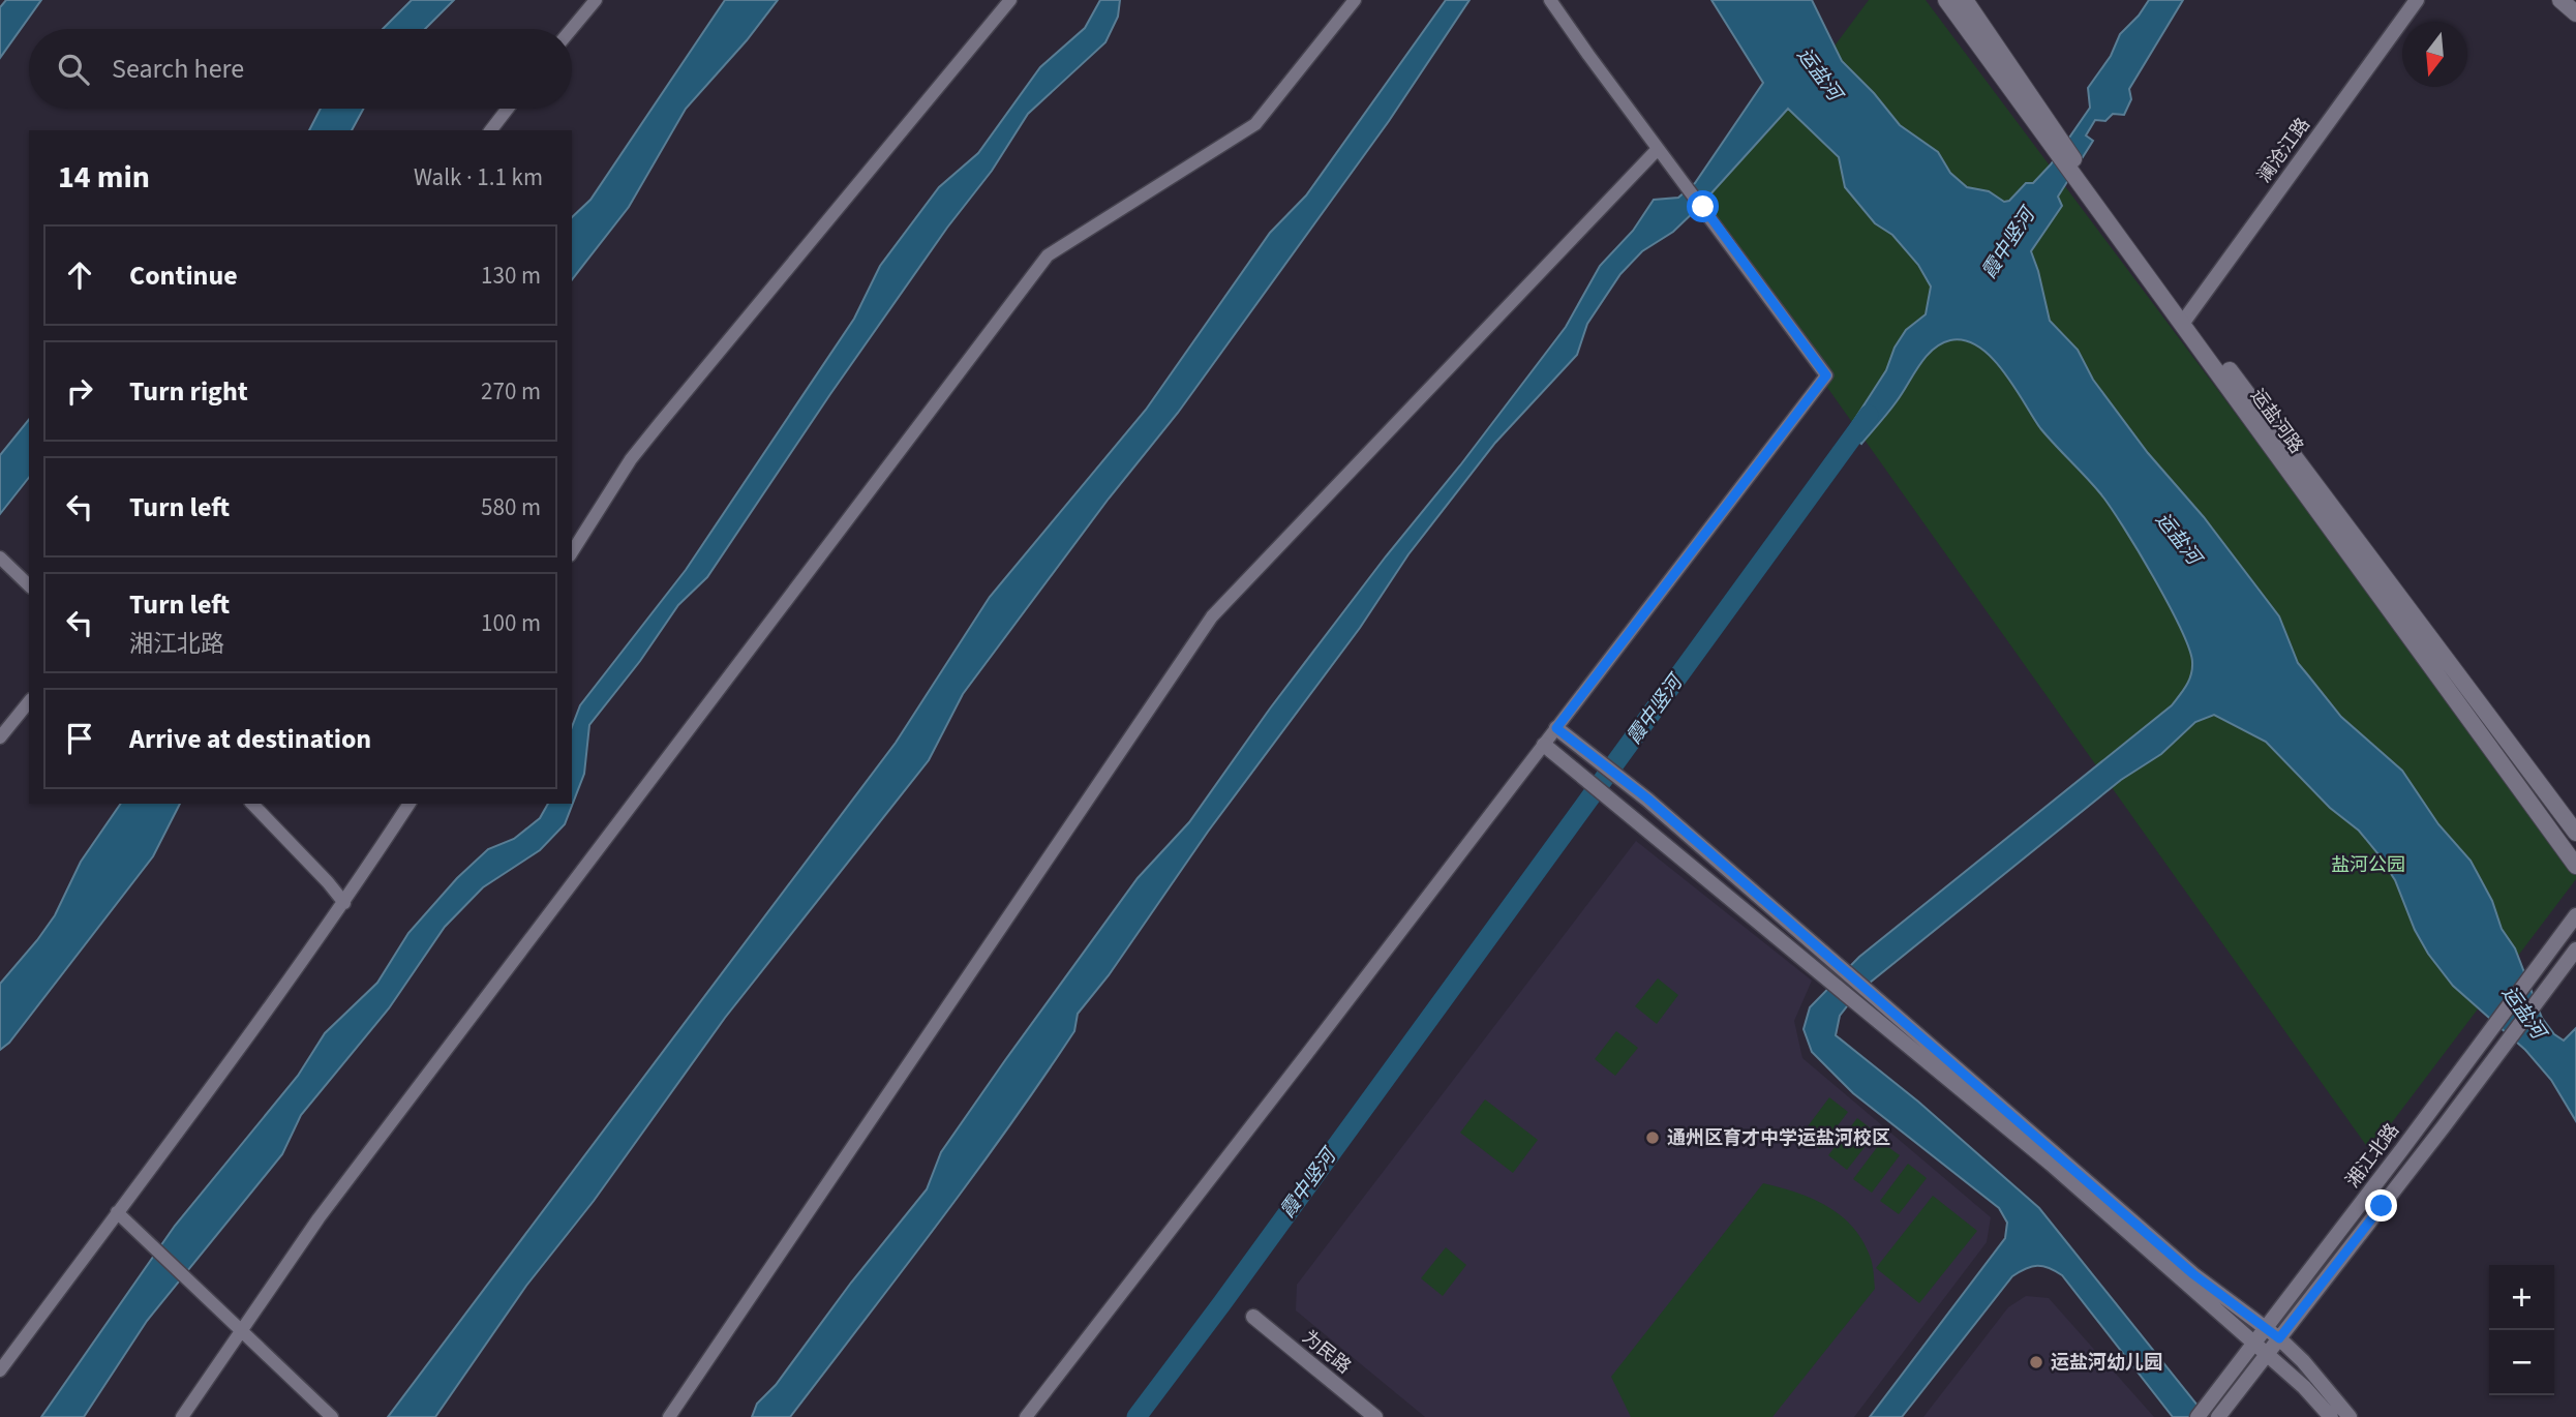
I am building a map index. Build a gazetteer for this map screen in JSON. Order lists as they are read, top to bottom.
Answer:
{
  "streets": {
    "main road": ["运盐河路"],
    "street": ["澜沧江路", "湘江北路", "为民路"]
  },
  "crossings": [
    ["澜沧江路", "运盐河路"]
  ],
  "water": ["运盐河", "霞中竖河"],
  "parks": ["盐河公园"],
  "places": ["通州区育才中学运盐河校区", "运盐河幼儿园"],
  "north": "bottom",
  "page": {
    "search": "Search here",
    "heading": ["14 min", "Walk · 1.1 km"],
    "list": [
      ["Continue", "130 m"],
      ["Turn right", "270 m"],
      ["Turn left", "580 m"],
      ["Turn left", "湘江北路", "100 m"],
      "Arrive at destination"
    ],
    "map_buttons": ["+", "−"]
  }
}
